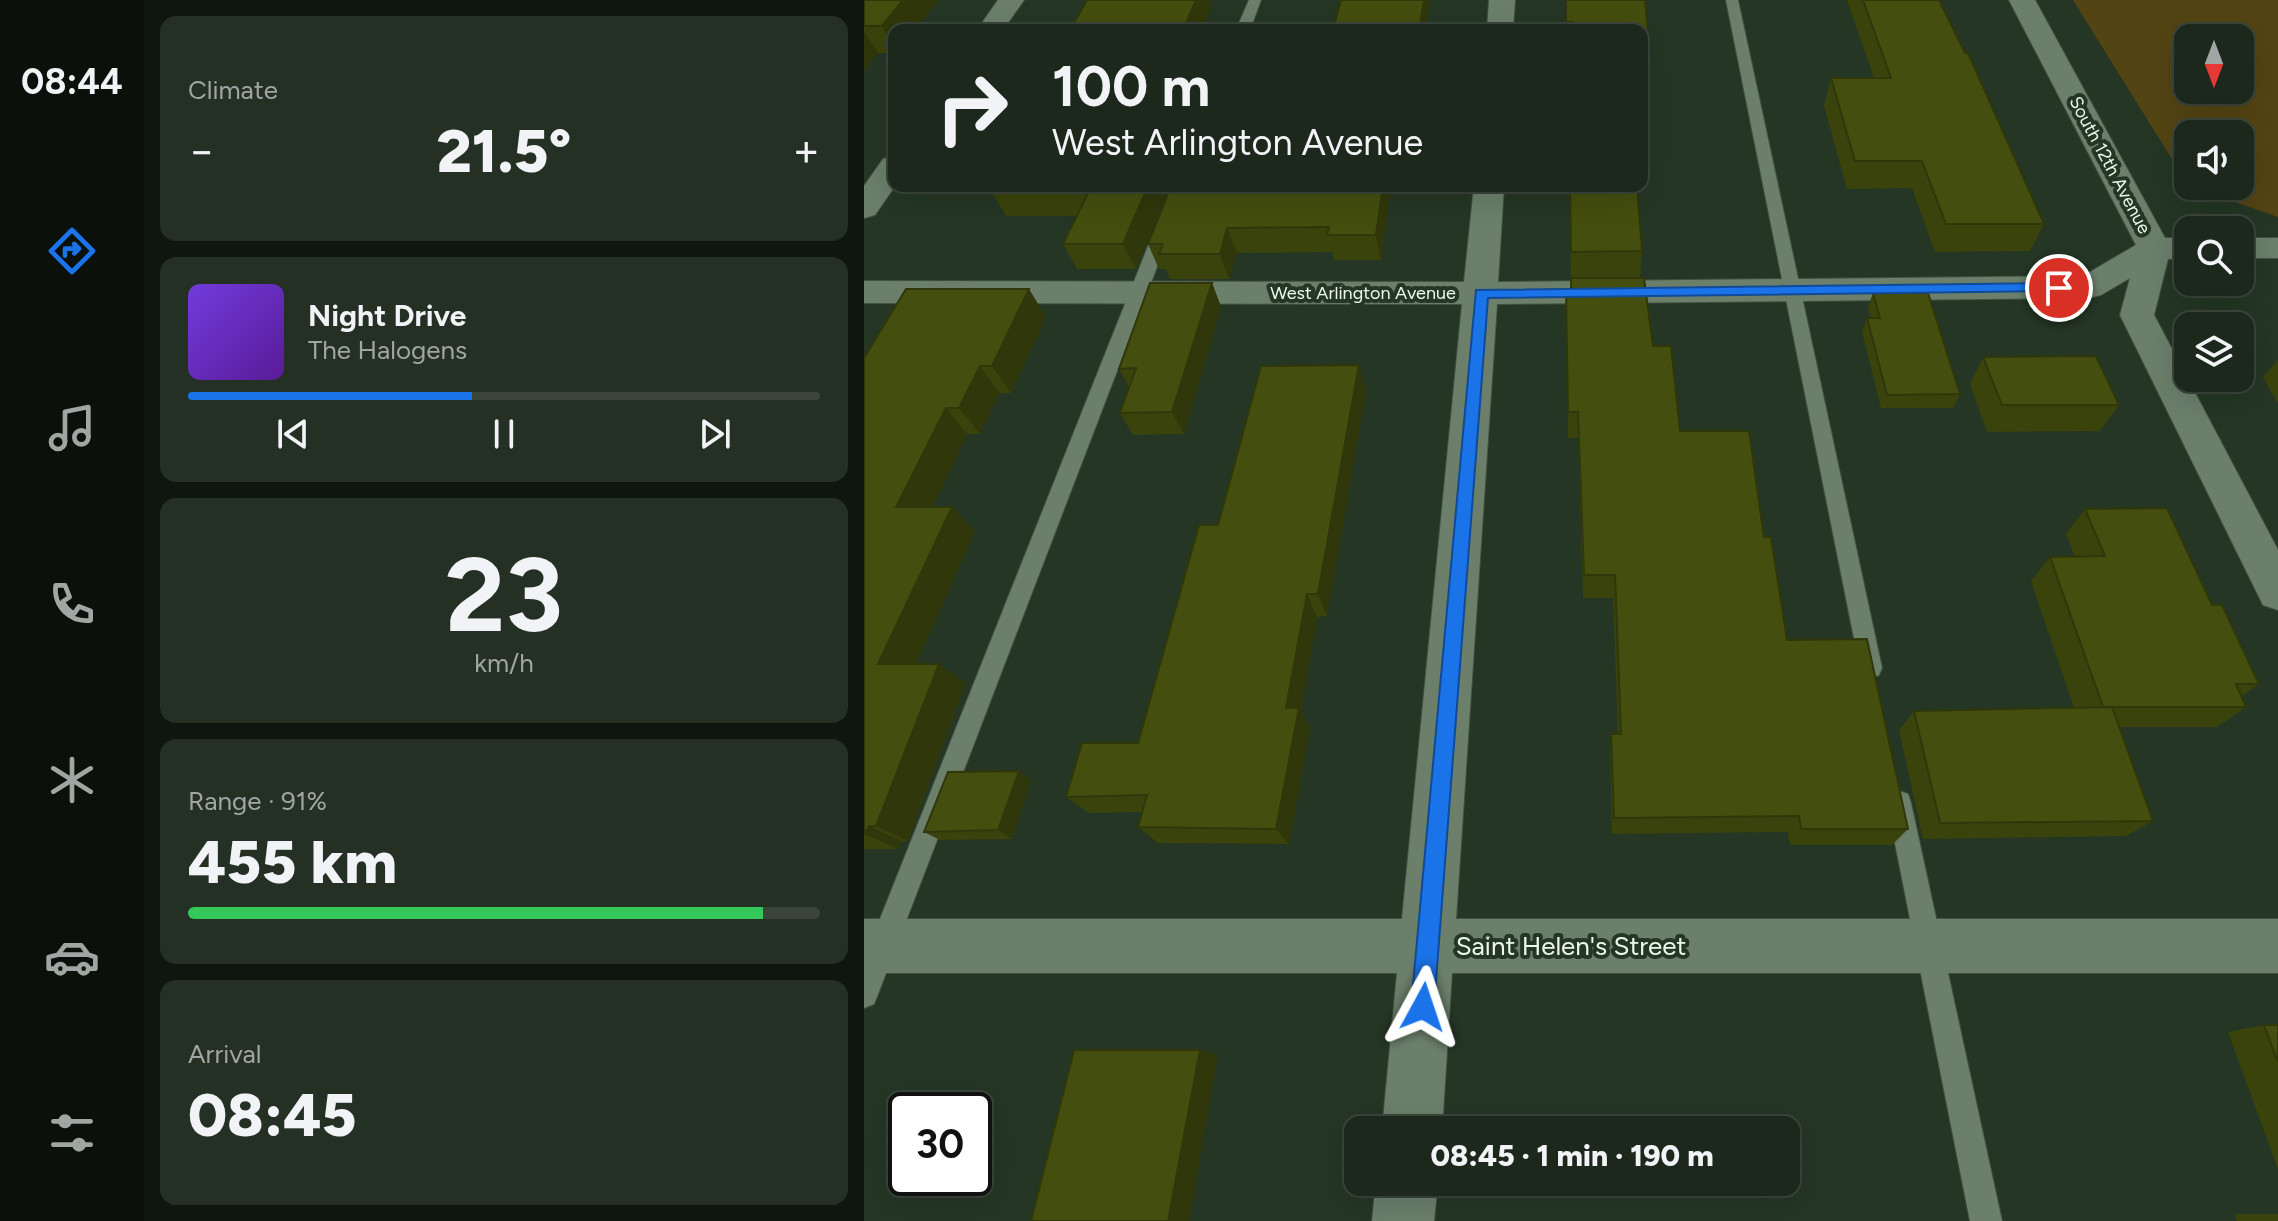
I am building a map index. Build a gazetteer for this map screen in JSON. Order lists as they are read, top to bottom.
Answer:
{
  "streets": {
    "street": ["South 12th Avenue", "West Arlington Avenue", "Saint Helen's Street"]
  },
  "crossings": [
    ["South 12th Avenue", "West Arlington Avenue"]
  ],
  "north": "bottom",
  "page": {
    "tabs": "08:44",
    "tile": [
      "Climate",
      ["23", "km/h"],
      ["Range · 91%", "455 km"],
      ["Arrival", "08:45"]
    ],
    "turn": ["100 m", "West Arlington Avenue"],
    "heat": ["−", "21.5°", "+"],
    "song": ["Night Drive", "The Halogens"],
    "limit": "30",
    "trip": "08:45 · 1 min · 190 m"
  }
}
